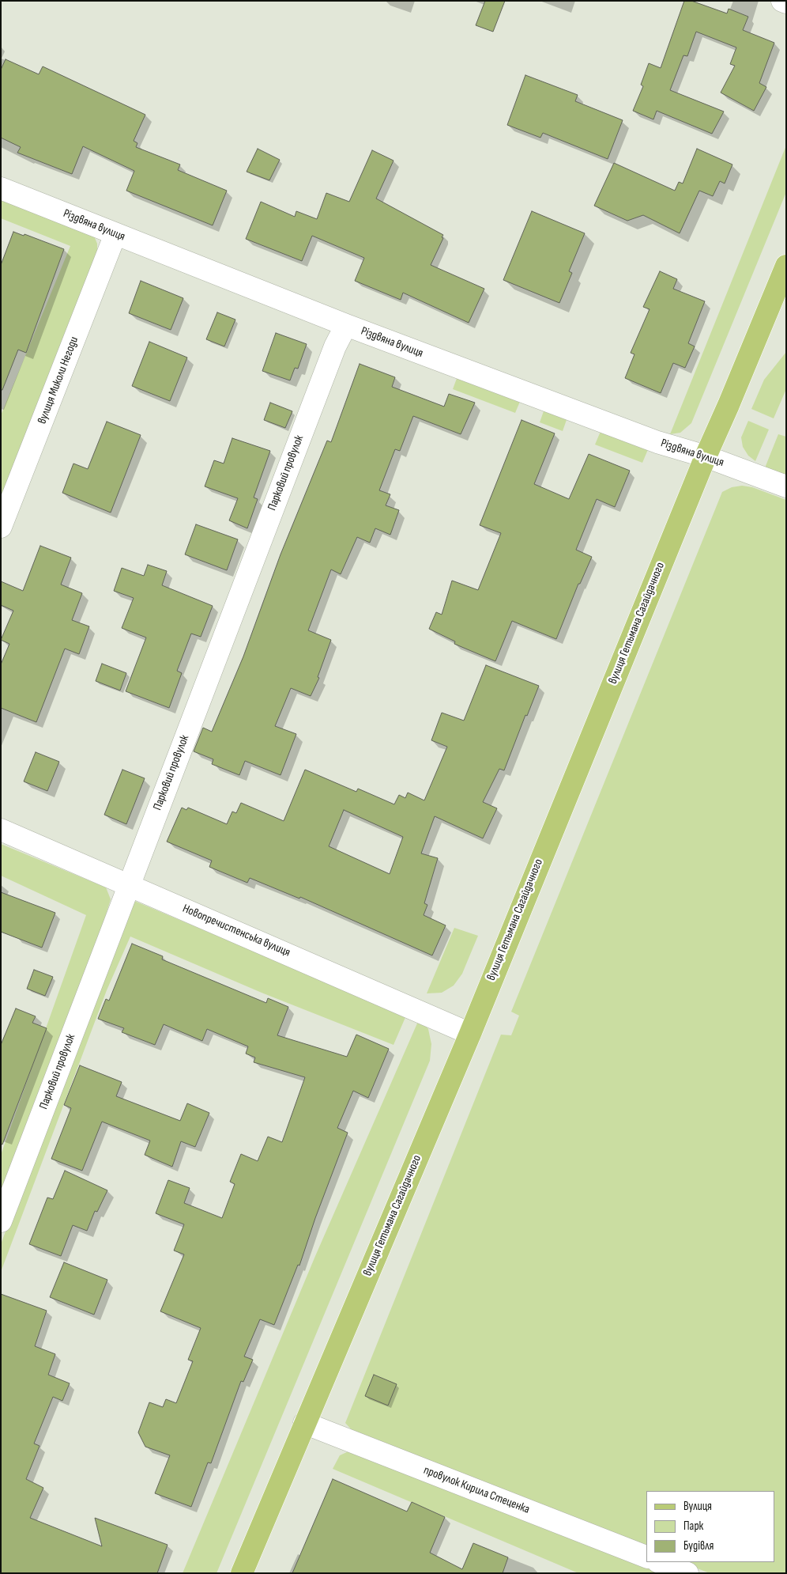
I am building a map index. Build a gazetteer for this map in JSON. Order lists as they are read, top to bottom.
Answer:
{
  "streets": {
    "main road": ["вулиця Гетьмана Сагайдачного"],
    "street": [
      "Різдвяна вулиця",
      "вулиця Миколи Негоди",
      "Парковий провулок",
      "Новопречистенська вулиця",
      "провулок Кирила Стеценка"
    ]
  },
  "crossings": [
    ["Різдвяна вулиця", "вулиця Миколи Негоди"],
    ["Різдвяна вулиця", "Парковий провулок"],
    ["Різдвяна вулиця", "вулиця Гетьмана Сагайдачного"],
    ["Парковий провулок", "Новопречистенська вулиця"],
    ["вулиця Гетьмана Сагайдачного", "Новопречистенська вулиця"],
    ["вулиця Гетьмана Сагайдачного", "провулок Кирила Стеценка"]
  ],
  "legend": ["Вулиця", "Парк", "Будівля"]
}
